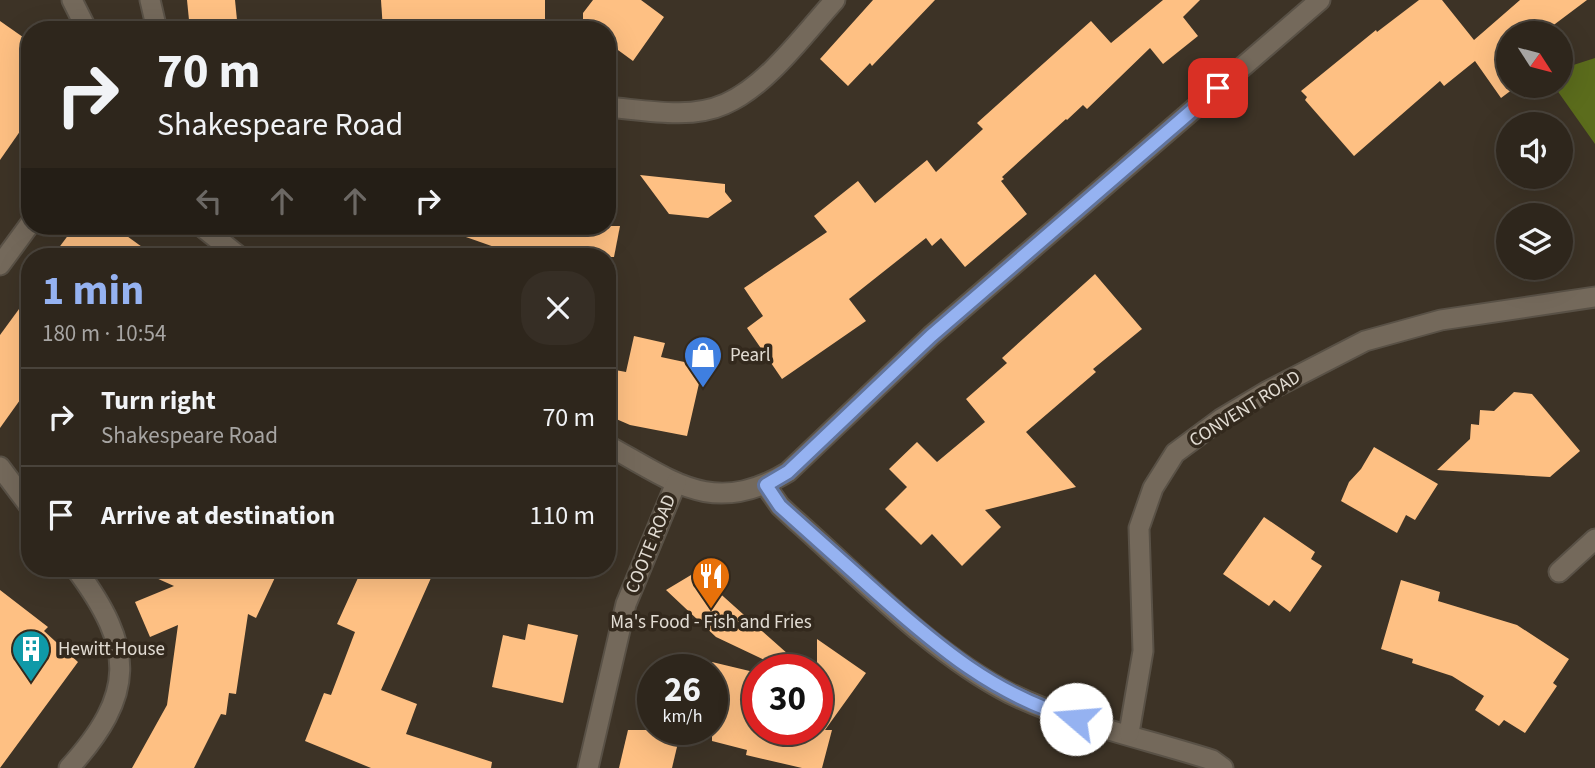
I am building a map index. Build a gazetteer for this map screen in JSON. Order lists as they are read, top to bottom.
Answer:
{
  "streets": {
    "street": ["CONVENT ROAD", "COOTE ROAD"]
  },
  "places": {
    "shop": ["Pearl"],
    "restaurant": ["Ma's Food - Fish and Fries"],
    "building": ["Hewitt House"]
  },
  "north": "bottom right",
  "page": {
    "turn": ["70 m", "Shakespeare Road"],
    "heading": ["1 min", "180 m · 10:54"],
    "list": [
      {
        "name": "Turn right",
        "note": "Shakespeare Road",
        "value": "70 m"
      },
      {
        "name": "Arrive at destination",
        "value": "110 m"
      }
    ],
    "speed": "26 km/h",
    "limit": "30"
  }
}
